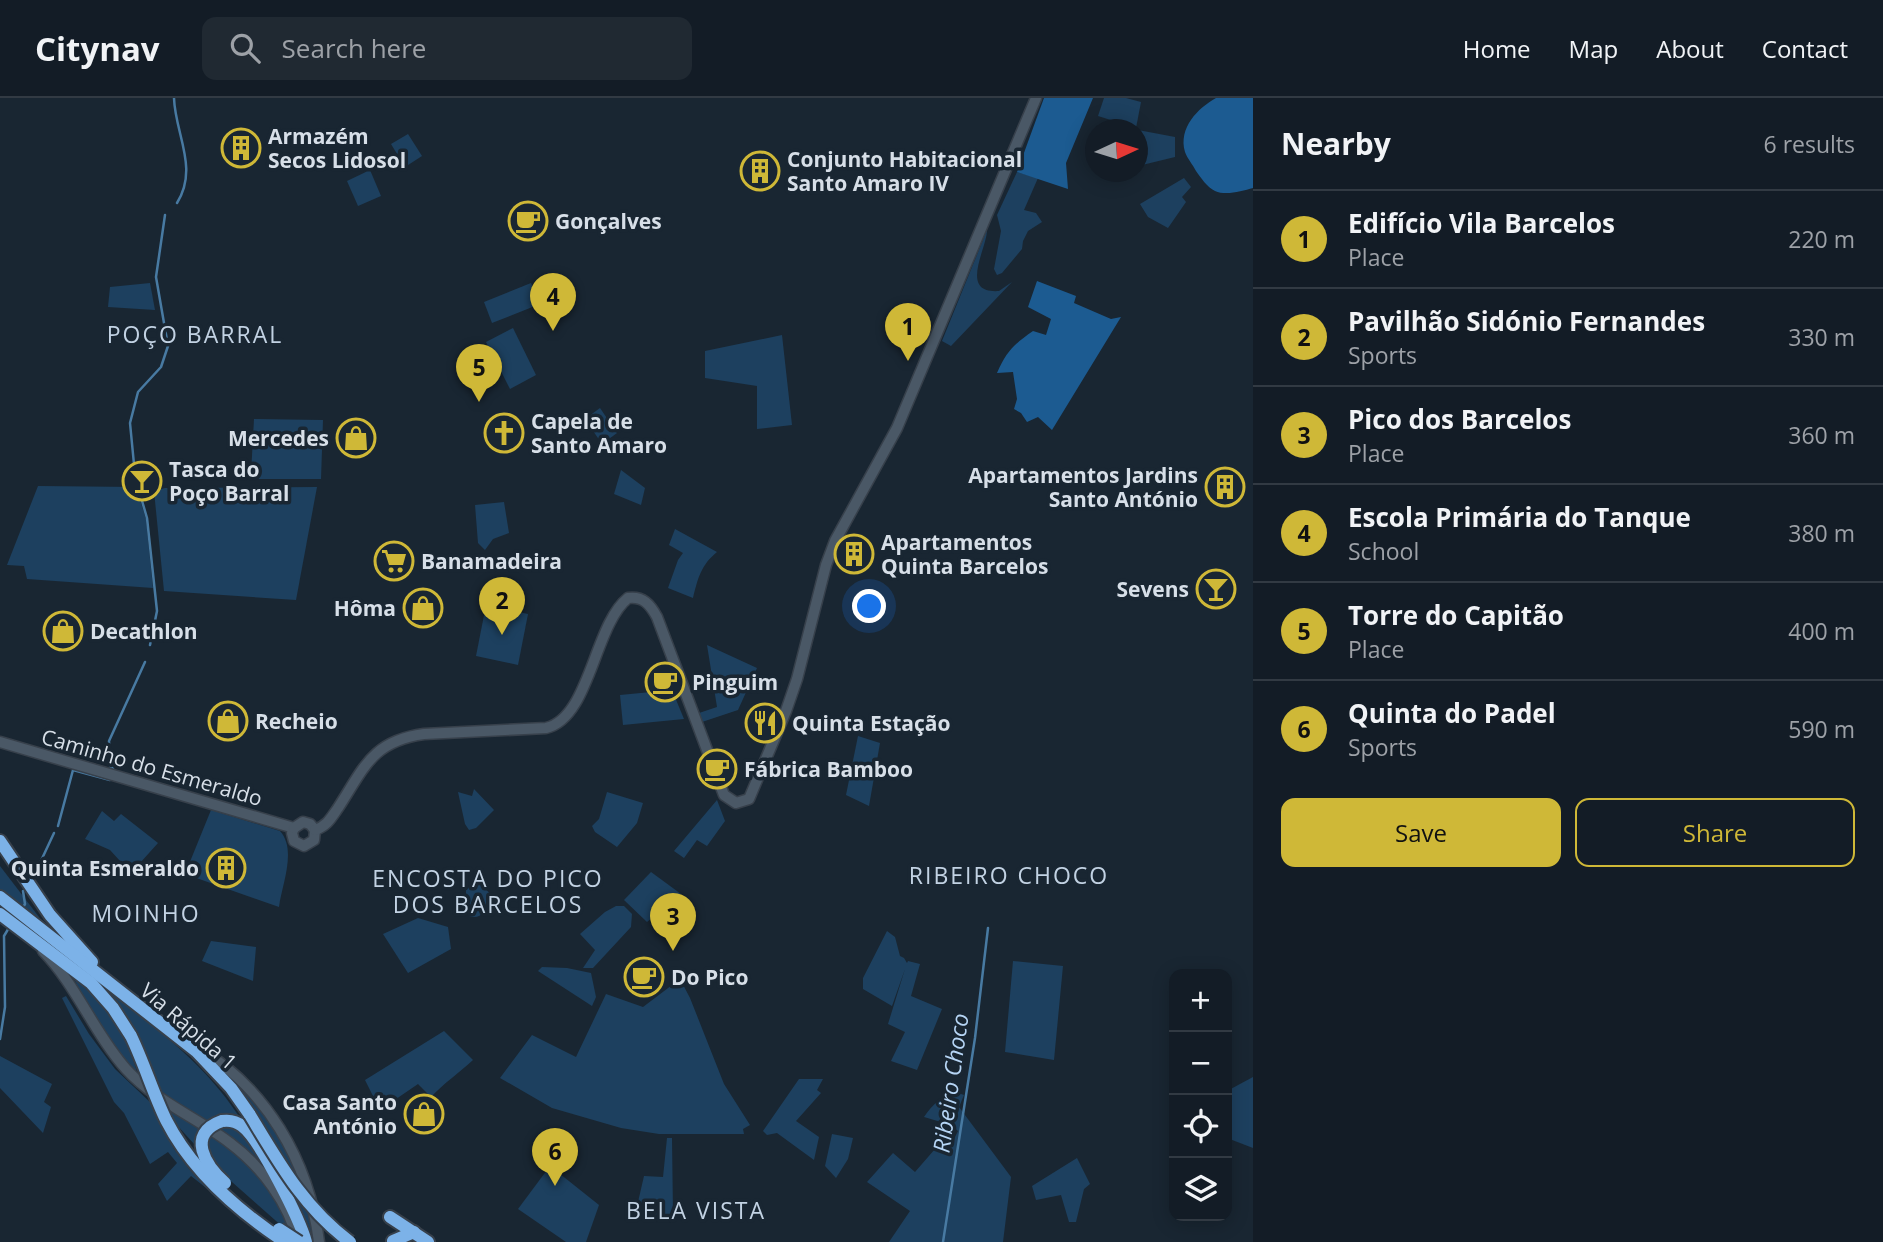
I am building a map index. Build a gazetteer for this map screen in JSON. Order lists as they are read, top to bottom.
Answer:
{
  "streets": {
    "highway": ["Via Rápida 1"],
    "main road": ["Caminho do Esmeraldo"]
  },
  "districts": [
    "POÇO BARRAL",
    "RIBEIRO CHOCO",
    "ENCOSTA DO PICO DOS BARCELOS",
    "MOINHO",
    "BELA VISTA"
  ],
  "water": ["Ribeiro Choco"],
  "places": {
    "building": [
      "Armazém Secos Lidosol",
      "Conjunto Habitacional Santo Amaro IV",
      "Apartamentos Jardins Santo António",
      "Apartamentos Quinta Barcelos",
      "Quinta Esmeraldo"
    ],
    "cafe": [
      "Gonçalves",
      "Pinguim",
      "Fábrica Bamboo",
      "Do Pico"
    ],
    "church": ["Capela de Santo Amaro"],
    "shop": [
      "Mercedes",
      "Hôma",
      "Decathlon",
      "Recheio",
      "Casa Santo António"
    ],
    "bar": ["Tasca do Poço Barral", "Sevens"],
    "supermarket": ["Banamadeira"],
    "restaurant": ["Quinta Estação"]
  },
  "north": "right",
  "page": {
    "header": "Citynav",
    "search": "Search here",
    "nav": [
      "Home",
      "Map",
      "About",
      "Contact"
    ],
    "heading": ["Nearby", "6 results"],
    "list": [
      {
        "mark": "1",
        "name": "Edifício Vila Barcelos",
        "note": "Place",
        "value": "220 m"
      },
      {
        "mark": "2",
        "name": "Pavilhão Sidónio Fernandes",
        "note": "Sports",
        "value": "330 m"
      },
      {
        "mark": "3",
        "name": "Pico dos Barcelos",
        "note": "Place",
        "value": "360 m"
      },
      {
        "mark": "4",
        "name": "Escola Primária do Tanque",
        "note": "School",
        "value": "380 m"
      },
      {
        "mark": "5",
        "name": "Torre do Capitão",
        "note": "Place",
        "value": "400 m"
      },
      {
        "mark": "6",
        "name": "Quinta do Padel",
        "note": "Sports",
        "value": "590 m"
      }
    ],
    "pins": [
      "4",
      "1",
      "5",
      "2",
      "3",
      "6"
    ],
    "buttons": ["Save", "Share"],
    "map_buttons": ["+", "−"]
  }
}
